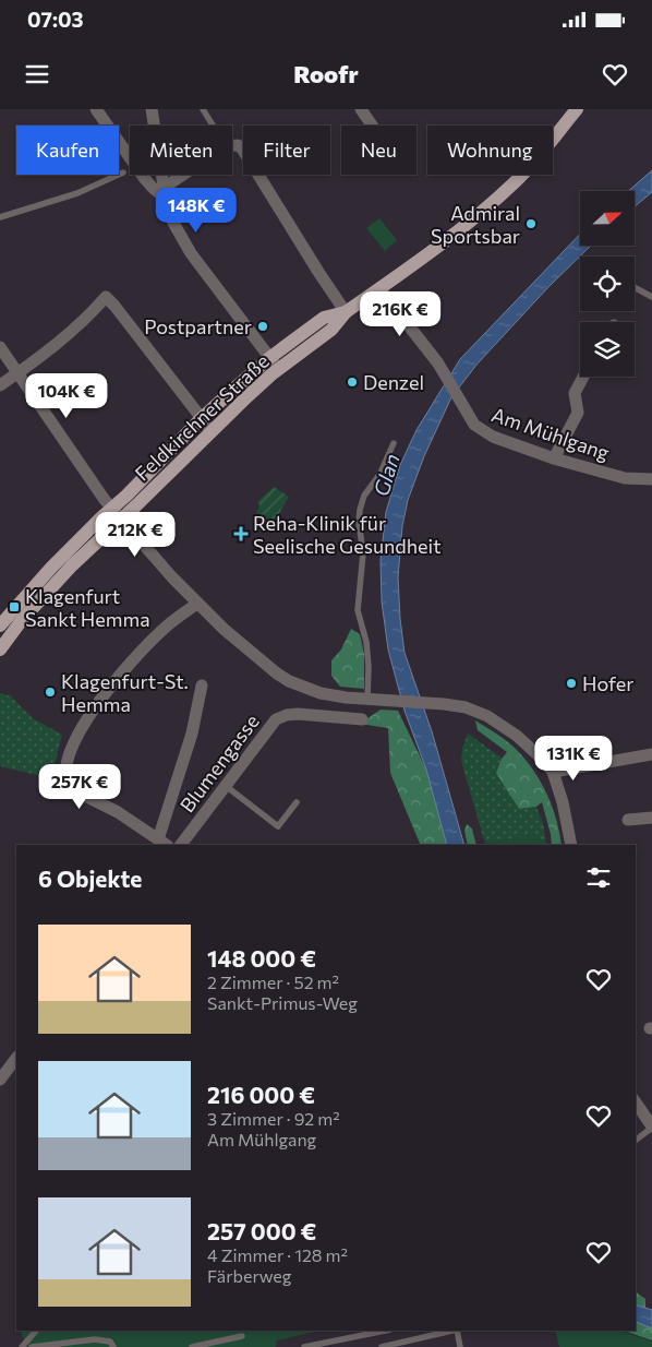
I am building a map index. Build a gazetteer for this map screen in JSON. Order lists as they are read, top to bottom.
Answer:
{
  "streets": {
    "main road": ["Feldkirchner Straße"],
    "street": ["Am Mühlgang", "Blumengasse"]
  },
  "crossings": [
    ["Feldkirchner Straße", "Am Mühlgang"]
  ],
  "water": ["Glan"],
  "places": {
    "other": [
      "Admiral Sportsbar",
      "Postpartner",
      "Denzel",
      "Hofer",
      "Klagenfurt-St. Hemma"
    ],
    "health": ["Reha-Klinik für Seelische Gesundheit"],
    "transit": ["Klagenfurt Sankt Hemma"]
  },
  "north": "right",
  "page": {
    "status": "07:03",
    "header": "Roofr",
    "chip": [
      "Kaufen",
      "Mieten",
      "Filter",
      "Neu",
      "Wohnung"
    ],
    "price": [
      "148K €",
      "216K €",
      "104K €",
      "212K €",
      "131K €",
      "257K €"
    ],
    "heading": "6 Objekte",
    "list": [
      {
        "name": "148 000 €",
        "note": "2 Zimmer · 52 m² · Sankt-Primus-Weg"
      },
      {
        "name": "216 000 €",
        "note": "3 Zimmer · 92 m² · Am Mühlgang"
      },
      {
        "name": "257 000 €",
        "note": "4 Zimmer · 128 m² · Färberweg"
      }
    ]
  }
}
